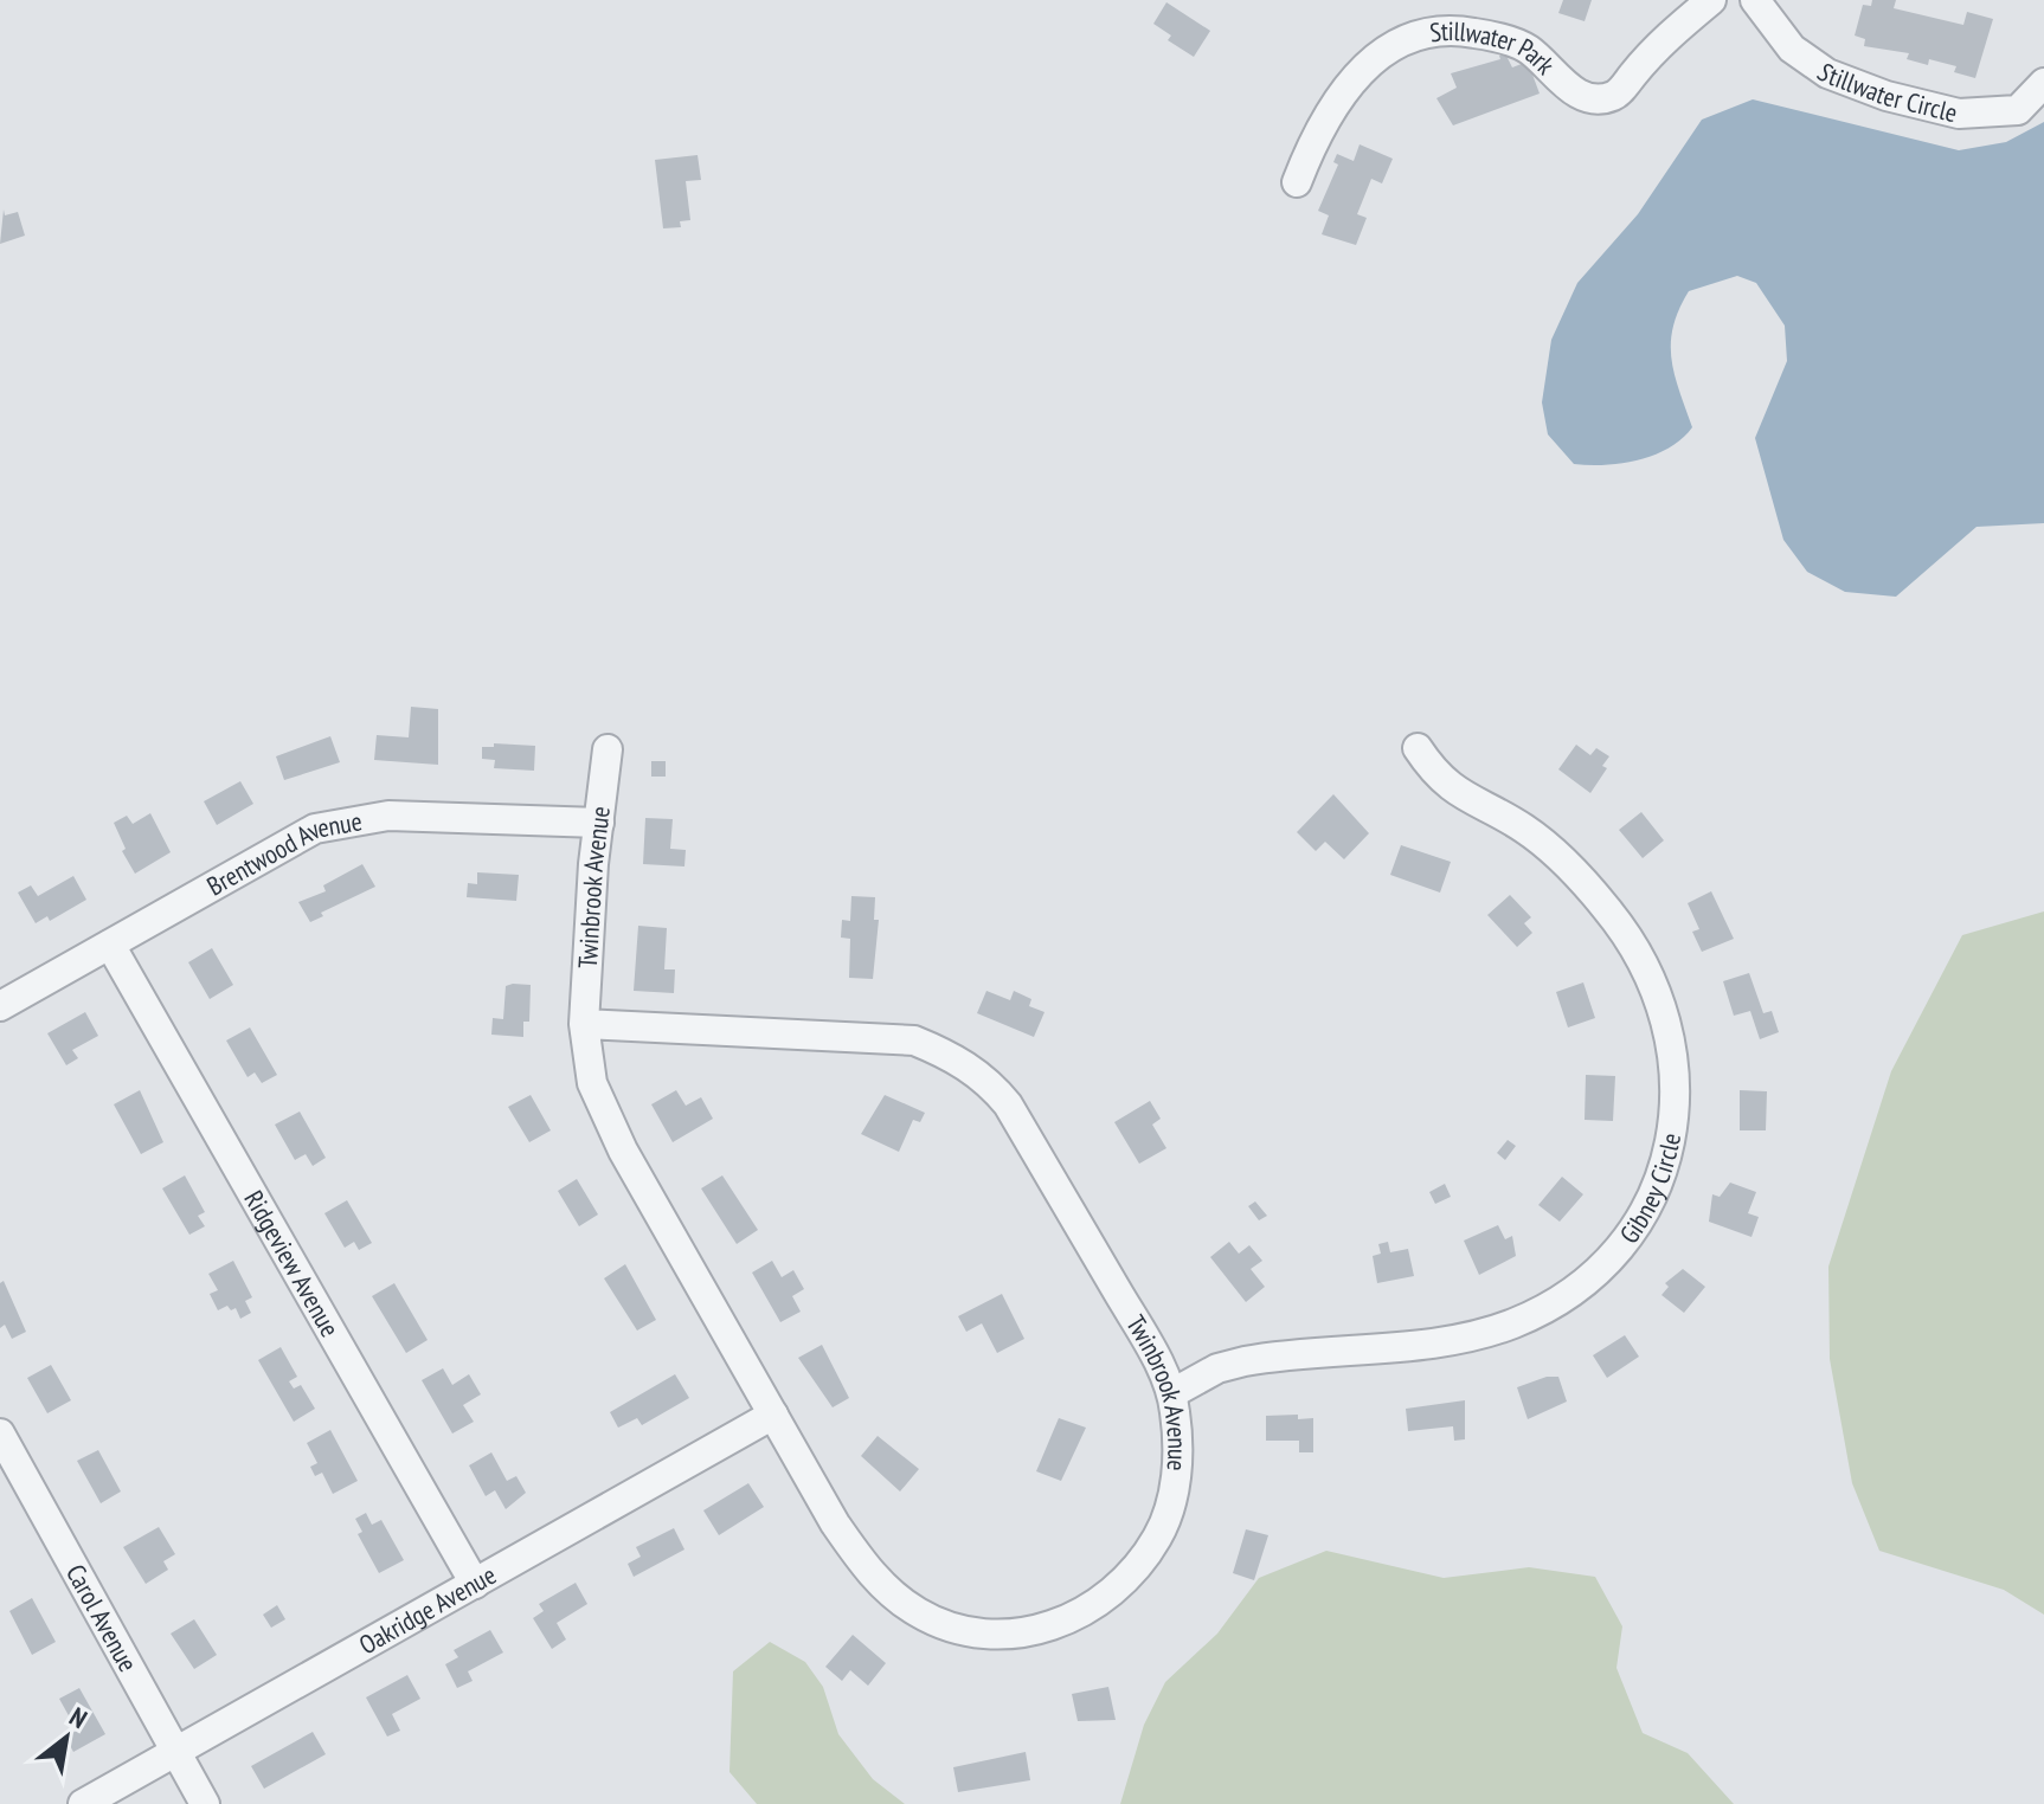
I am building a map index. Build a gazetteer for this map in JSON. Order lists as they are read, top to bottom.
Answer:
{
  "streets": {
    "street": [
      "Stillwater Park",
      "Stillwater Circle",
      "Brentwood Avenue",
      "Twinbrook Avenue",
      "Gibney Circle",
      "Ridgeview Avenue",
      "Oakridge Avenue",
      "Carol Avenue"
    ]
  },
  "crossings": [
    ["Brentwood Avenue", "Twinbrook Avenue"],
    ["Brentwood Avenue", "Ridgeview Avenue"],
    ["Twinbrook Avenue", "Gibney Circle"],
    ["Twinbrook Avenue", "Oakridge Avenue"],
    ["Ridgeview Avenue", "Oakridge Avenue"],
    ["Oakridge Avenue", "Carol Avenue"]
  ],
  "north": "top right"
}
